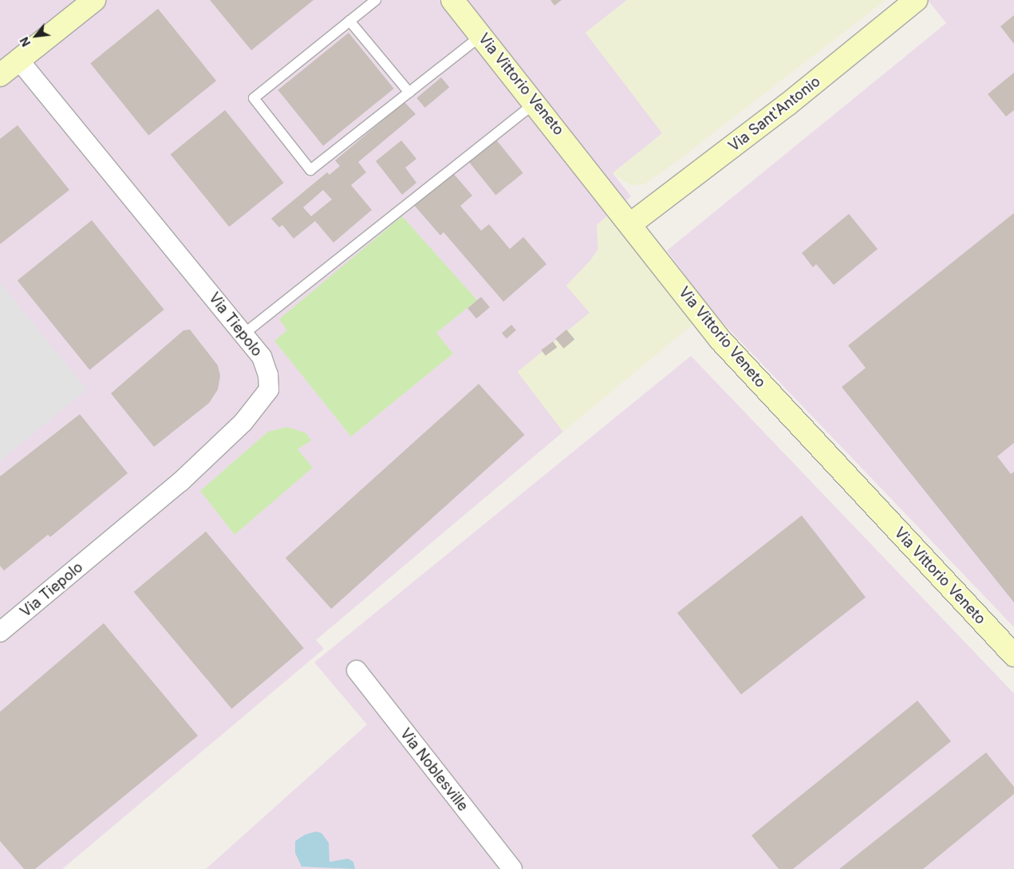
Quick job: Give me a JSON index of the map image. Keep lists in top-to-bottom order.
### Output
{
  "streets": {
    "main road": ["Via Vittorio Veneto", "Via Sant'Antonio"],
    "street": ["Via Tiepolo", "Via Noblesville"]
  },
  "crossings": [
    ["Via Vittorio Veneto", "Via Sant'Antonio"]
  ],
  "north": "bottom left"
}
